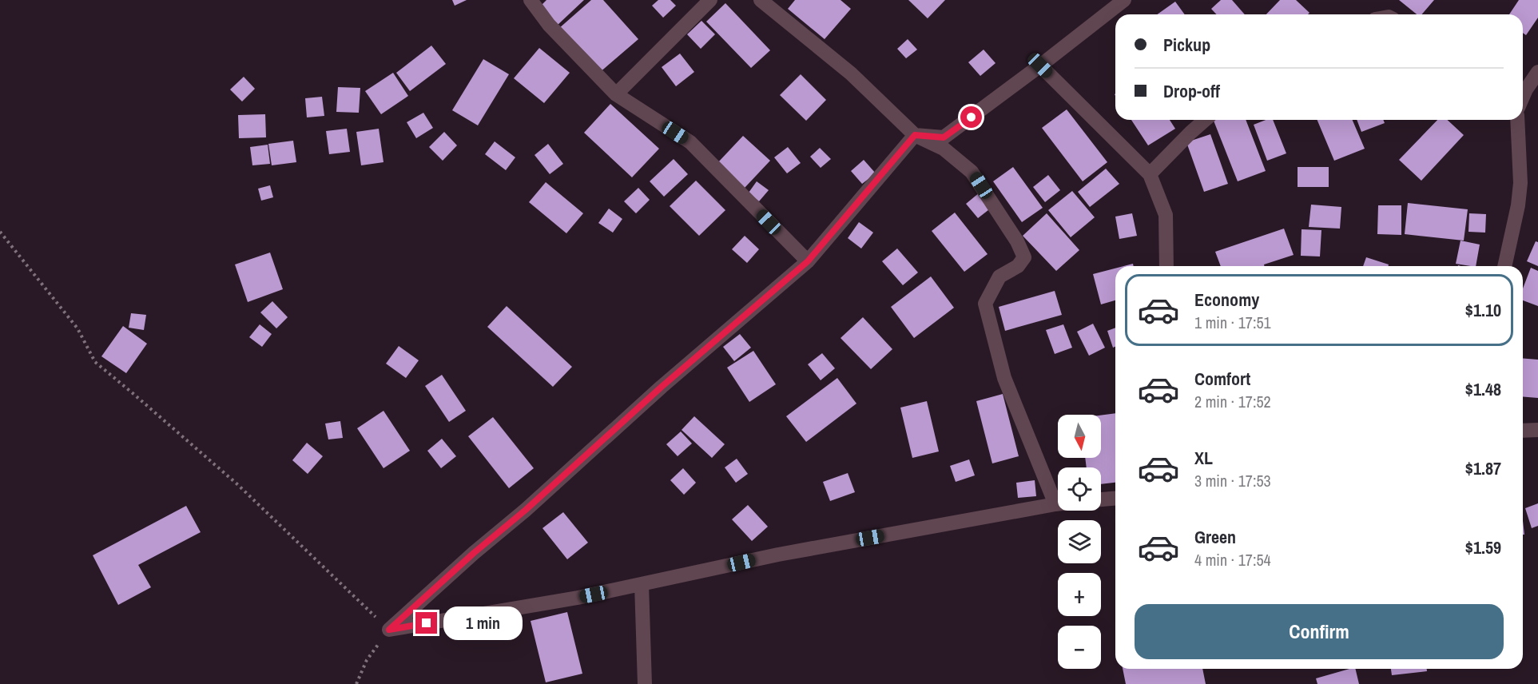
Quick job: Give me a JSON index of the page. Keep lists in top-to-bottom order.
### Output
{
  "north": "bottom",
  "page": {
    "banner": ["Pickup", "Drop-off"],
    "list": [
      {
        "name": "Economy",
        "note": "1 min · 17:51",
        "value": "$1.10"
      },
      {
        "name": "Comfort",
        "note": "2 min · 17:52",
        "value": "$1.48"
      },
      {
        "name": "XL",
        "note": "3 min · 17:53",
        "value": "$1.87"
      },
      {
        "name": "Green",
        "note": "4 min · 17:54",
        "value": "$1.59"
      }
    ],
    "map_buttons": ["+", "−"],
    "buttons": "Confirm",
    "bubble": "1 min"
  }
}
